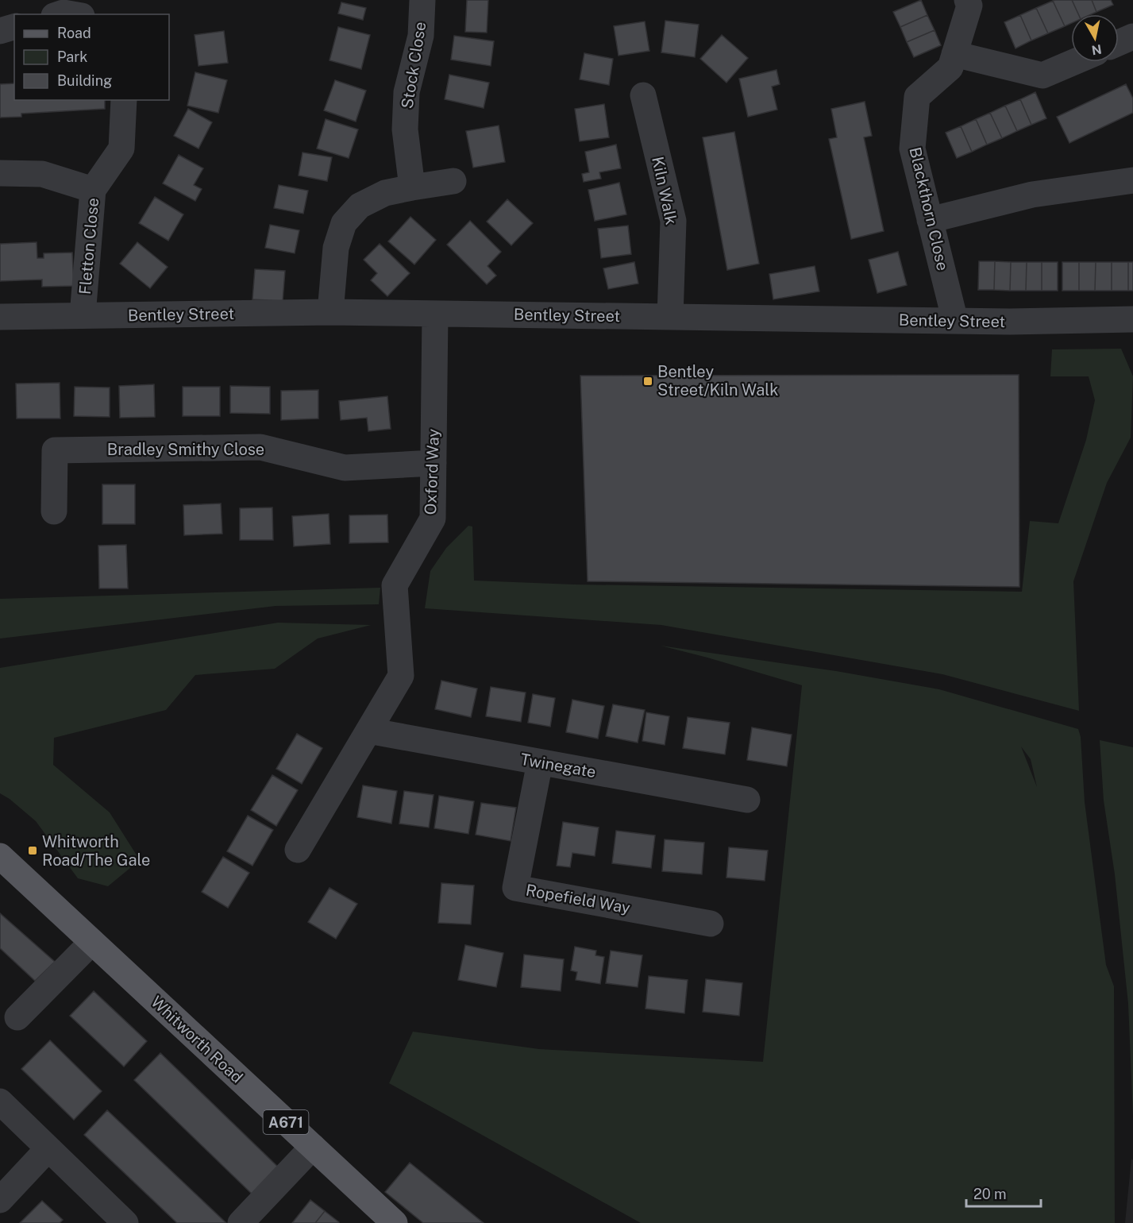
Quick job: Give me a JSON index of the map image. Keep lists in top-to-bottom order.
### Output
{
  "streets": {
    "main road": ["Whitworth Road", "A671"],
    "street": [
      "Stock Close",
      "Kiln Walk",
      "Blackthorn Close",
      "Fletton Close",
      "Bentley Street",
      "Bradley Smithy Close",
      "Oxford Way",
      "Twinegate",
      "Ropefield Way"
    ]
  },
  "crossings": [
    ["Kiln Walk", "Bentley Street"],
    ["Blackthorn Close", "Bentley Street"],
    ["Fletton Close", "Bentley Street"],
    ["Bentley Street", "Oxford Way"],
    ["Bradley Smithy Close", "Oxford Way"],
    ["Oxford Way", "Twinegate"],
    ["Twinegate", "Ropefield Way"]
  ],
  "places": {
    "transit": ["Bentley Street/Kiln Walk", "Whitworth Road/The Gale"]
  },
  "legend": ["Road", "Park", "Building"],
  "scale_bar": "20 m",
  "north": "bottom"
}
